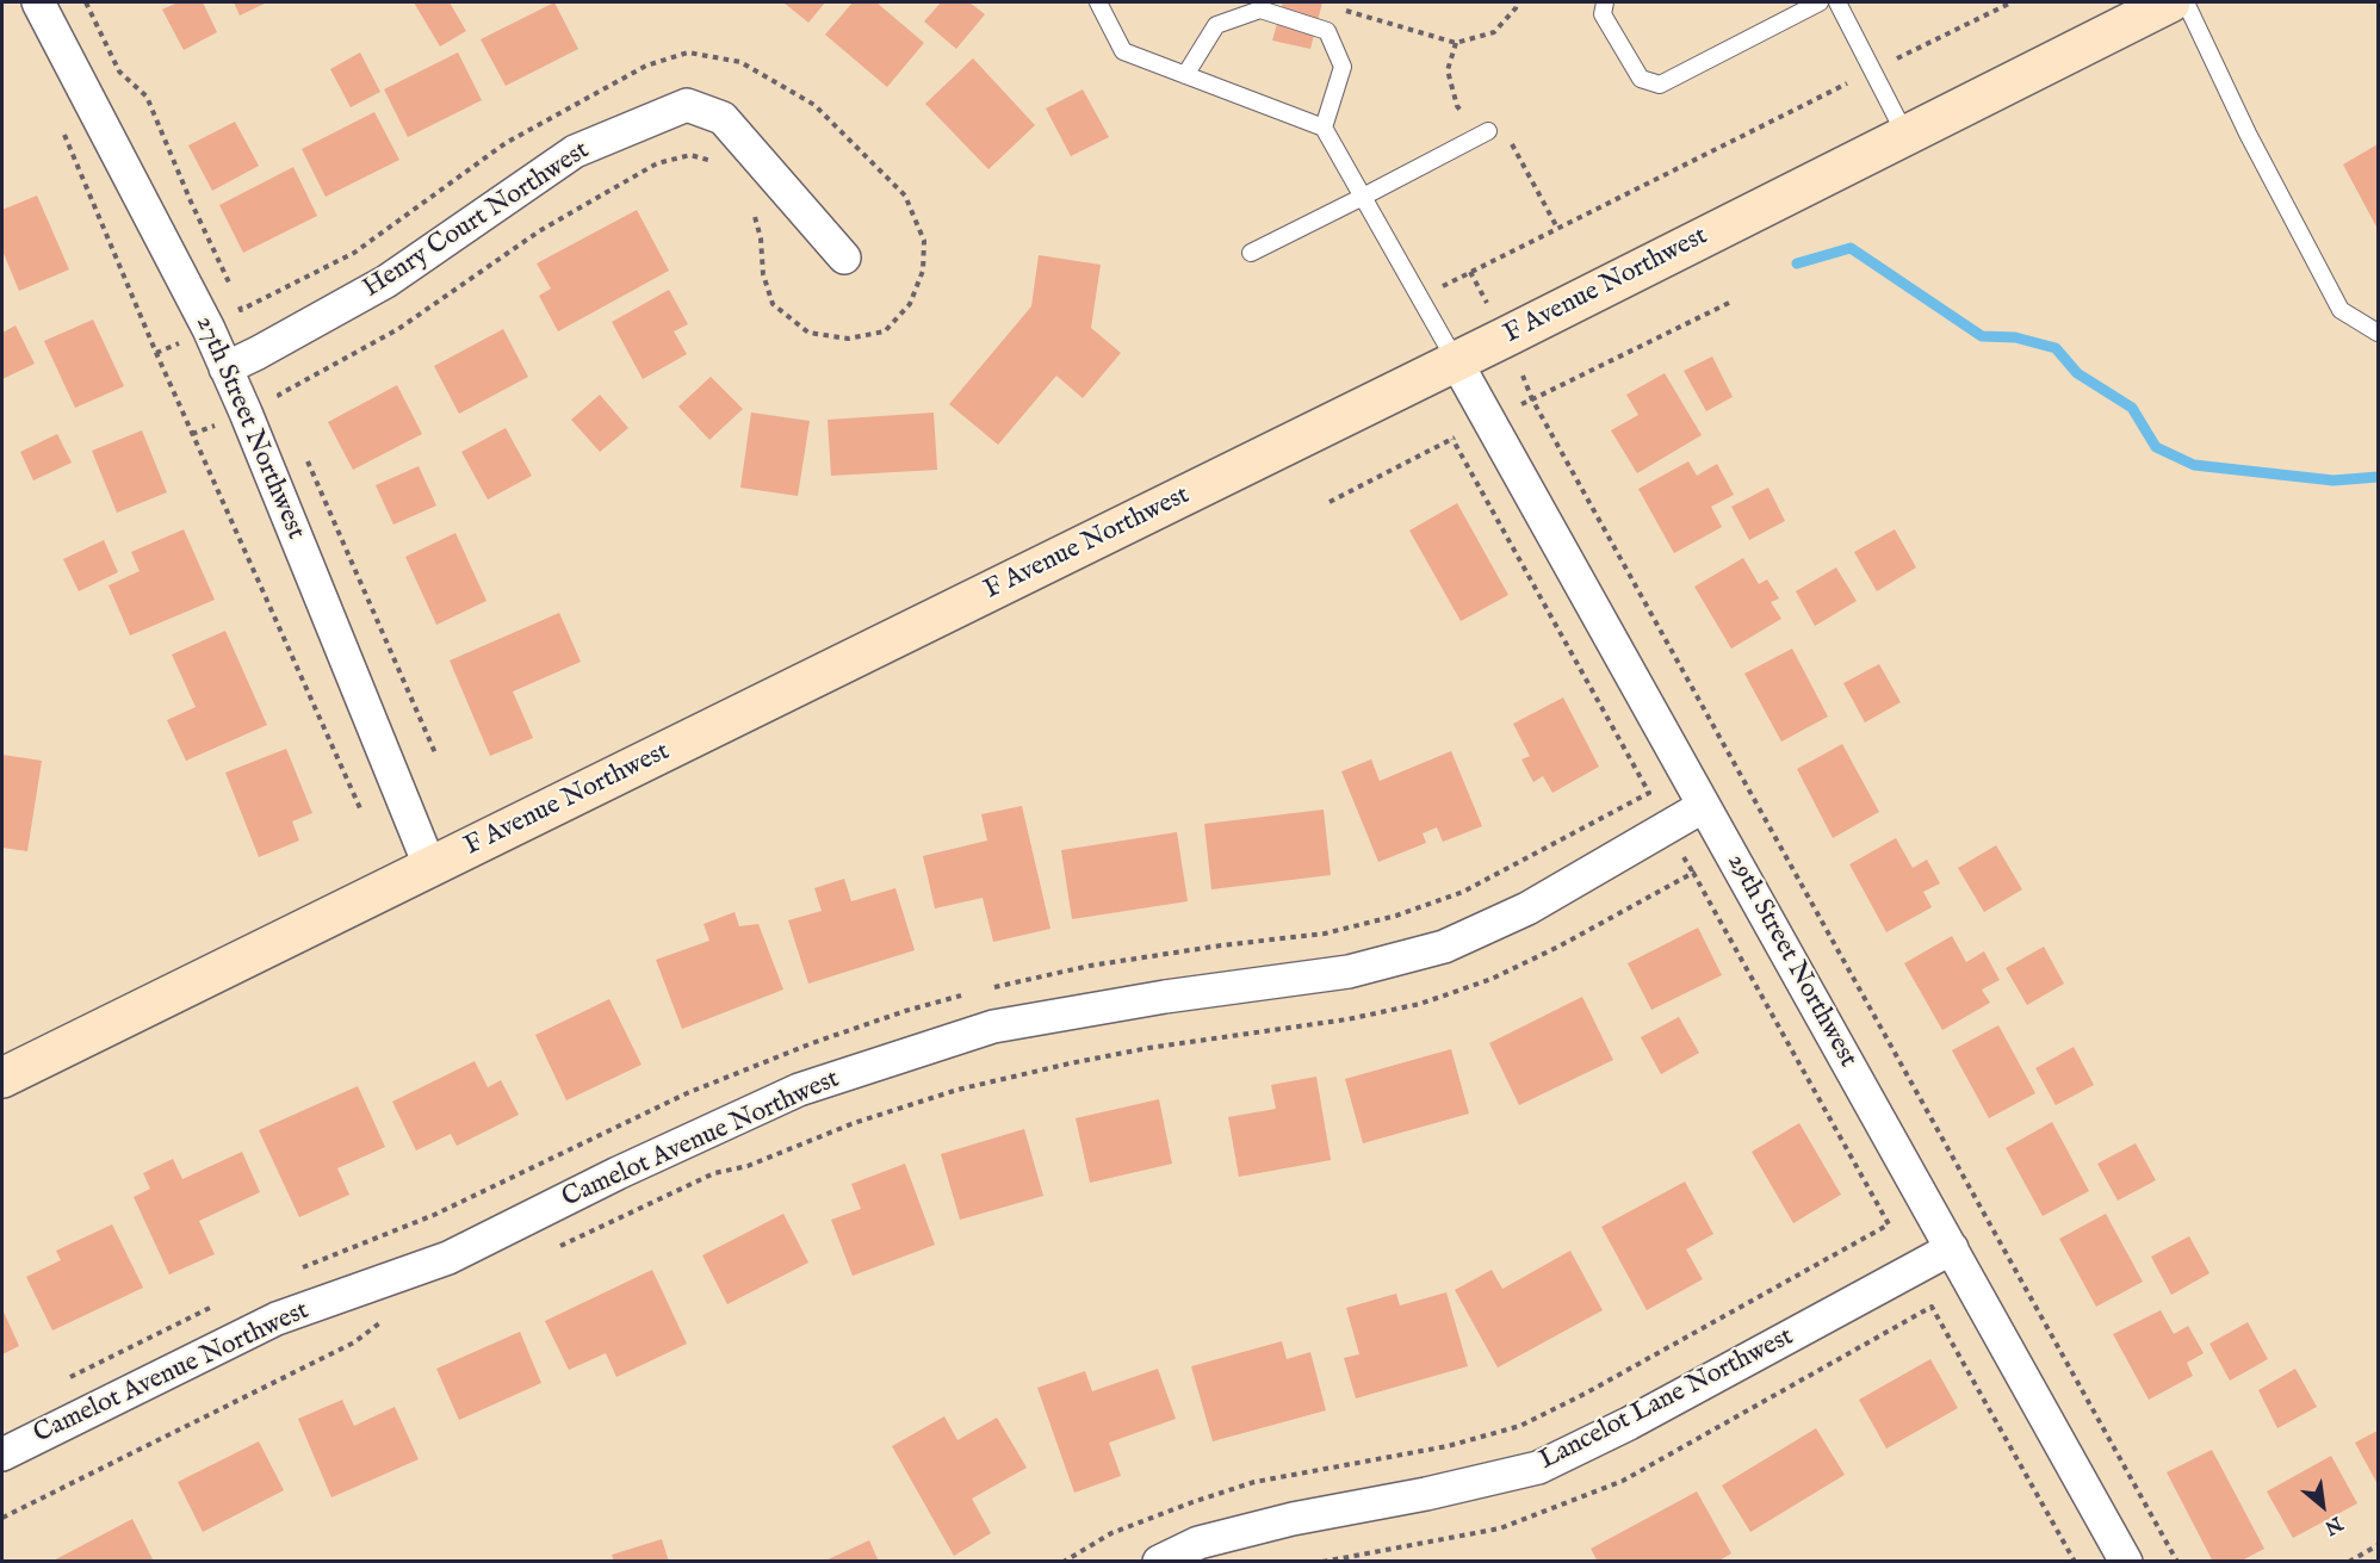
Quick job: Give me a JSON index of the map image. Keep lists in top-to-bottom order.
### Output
{
  "streets": {
    "main road": ["F Avenue Northwest"],
    "street": [
      "Henry Court Northwest",
      "27th Street Northwest",
      "29th Street Northwest",
      "Camelot Avenue Northwest",
      "Lancelot Lane Northwest"
    ]
  },
  "crossings": [
    ["Henry Court Northwest", "27th Street Northwest"],
    ["F Avenue Northwest", "27th Street Northwest"],
    ["F Avenue Northwest", "29th Street Northwest"],
    ["29th Street Northwest", "Camelot Avenue Northwest"],
    ["29th Street Northwest", "Lancelot Lane Northwest"]
  ],
  "north": "bottom right"
}
